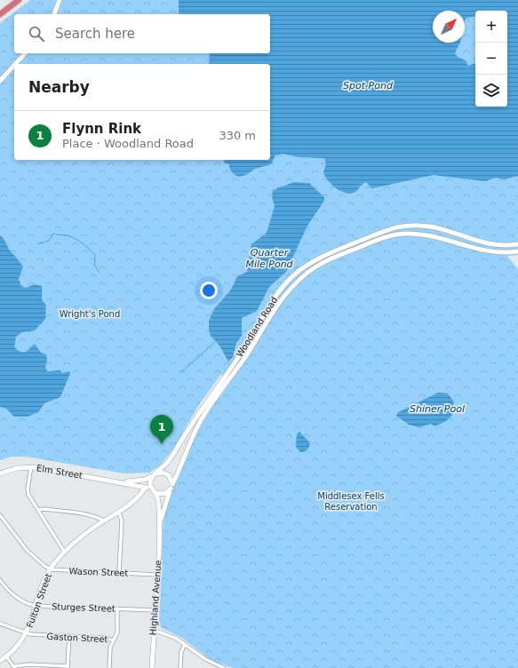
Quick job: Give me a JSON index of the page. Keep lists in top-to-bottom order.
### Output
{
  "streets": {
    "main road": [
      "Woodland Road",
      "Elm Street",
      "Highland Avenue",
      "Fulton Street"
    ],
    "street": ["Wason Street", "Sturges Street", "Gaston Street"]
  },
  "crossings": [
    ["Woodland Road", "Elm Street"],
    ["Woodland Road", "Highland Avenue"],
    ["Elm Street", "Highland Avenue"],
    ["Elm Street", "Fulton Street"],
    ["Wason Street", "Highland Avenue"],
    ["Wason Street", "Fulton Street"],
    ["Highland Avenue", "Sturges Street"],
    ["Fulton Street", "Sturges Street"],
    ["Fulton Street", "Gaston Street"]
  ],
  "water": ["Spot Pond", "Quarter Mile Pond", "Shiner Pool"],
  "parks": ["Wright's Pond", "Middlesex Fells Reservation"],
  "north": "top right",
  "page": {
    "map_buttons": ["+", "−"],
    "search": "Search here",
    "heading": "Nearby",
    "list": [
      {
        "mark": "1",
        "name": "Flynn Rink",
        "note": "Place · Woodland Road",
        "value": "330 m"
      }
    ],
    "pins": "1"
  }
}
